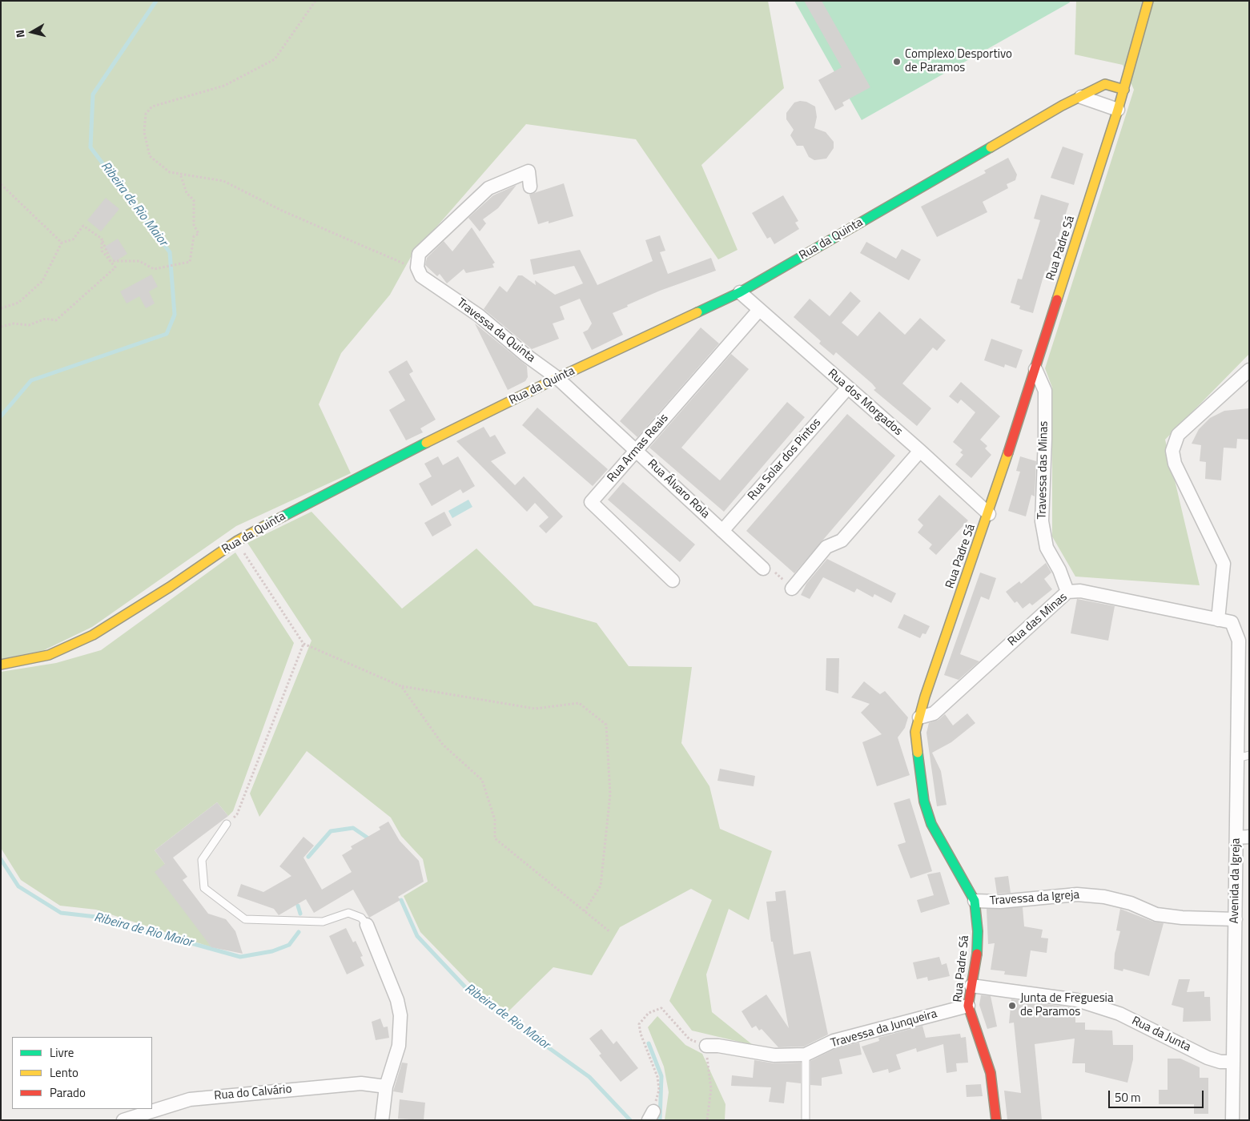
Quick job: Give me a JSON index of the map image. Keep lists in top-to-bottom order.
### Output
{
  "streets": {
    "street": [
      "Rua da Quinta",
      "Rua Padre Sá",
      "Travessa da Quinta",
      "Rua dos Morgados",
      "Rua Armas Reais",
      "Rua Solar dos Pintos",
      "Travessa das Minas",
      "Rua Álvaro Rola",
      "Rua das Minas",
      "Avenida da Igreja",
      "Travessa da Igreja",
      "Travessa da Junqueira",
      "Rua da Junta",
      "Rua do Calvário"
    ]
  },
  "crossings": [
    ["Rua da Quinta", "Rua Padre Sá"],
    ["Rua da Quinta", "Travessa da Quinta"],
    ["Rua da Quinta", "Rua dos Morgados"],
    ["Rua da Quinta", "Rua Álvaro Rola"],
    ["Rua Padre Sá", "Rua dos Morgados"],
    ["Rua Padre Sá", "Travessa das Minas"],
    ["Rua Padre Sá", "Rua das Minas"],
    ["Rua Padre Sá", "Travessa da Igreja"],
    ["Rua Padre Sá", "Travessa da Junqueira"],
    ["Rua Padre Sá", "Rua da Junta"],
    ["Travessa da Quinta", "Rua Álvaro Rola"],
    ["Rua dos Morgados", "Rua Armas Reais"],
    ["Rua dos Morgados", "Rua Solar dos Pintos"],
    ["Rua Armas Reais", "Rua Álvaro Rola"],
    ["Rua Solar dos Pintos", "Rua Álvaro Rola"],
    ["Travessa das Minas", "Rua das Minas"],
    ["Rua das Minas", "Avenida da Igreja"],
    ["Avenida da Igreja", "Travessa da Igreja"],
    ["Avenida da Igreja", "Rua da Junta"]
  ],
  "water": ["Ribeira de Rio Maior"],
  "places": ["Complexo Desportivo de Paramos", "Junta de Freguesia de Paramos"],
  "legend": ["Livre", "Lento", "Parado"],
  "scale_bar": "50 m",
  "north": "left"
}
